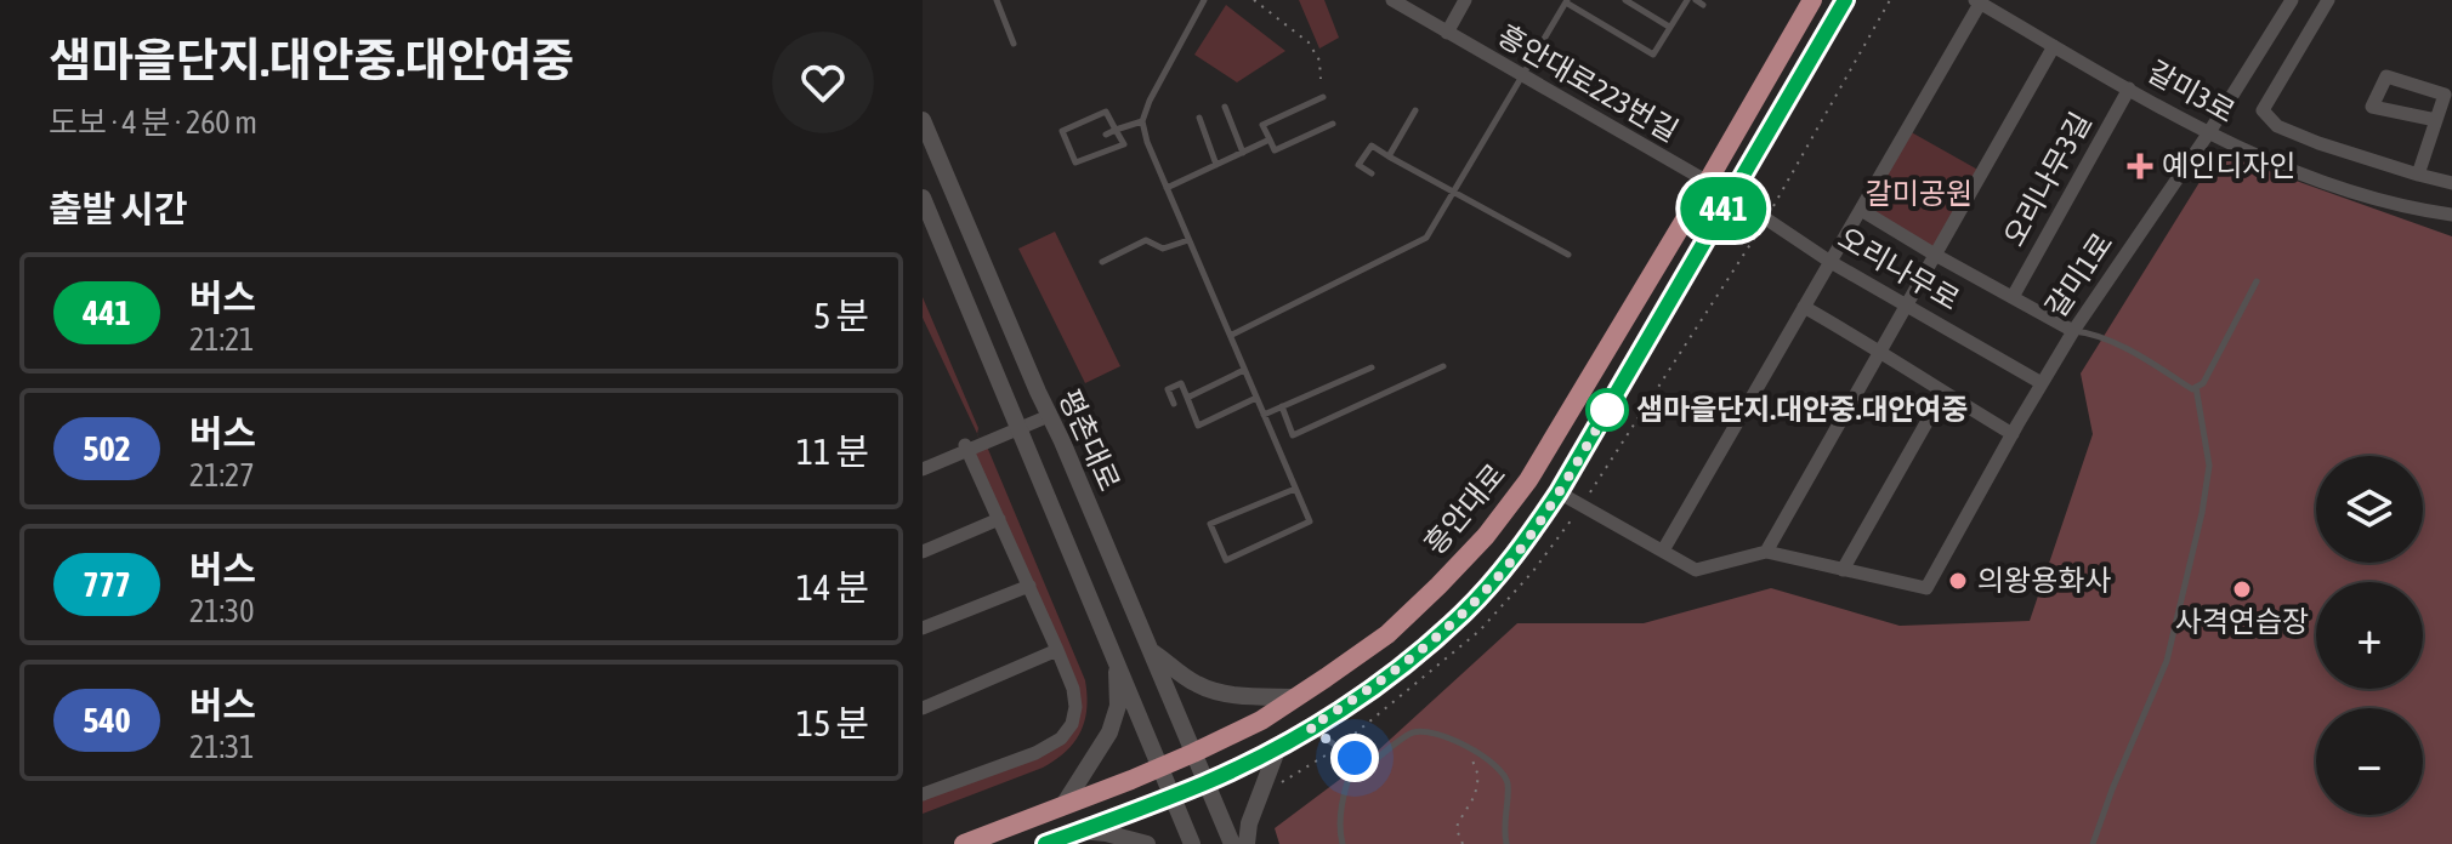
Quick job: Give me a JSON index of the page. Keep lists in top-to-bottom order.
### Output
{
  "streets": {
    "main road": ["흥안대로"],
    "street": [
      "흥안대로223번길",
      "갈미3로",
      "오리나무3길",
      "오리나무로",
      "갈미1로",
      "평촌대로"
    ]
  },
  "crossings": [
    ["흥안대로223번길", "오리나무로"],
    ["흥안대로223번길", "흥안대로"],
    ["갈미3로", "오리나무3길"],
    ["갈미3로", "갈미1로"],
    ["오리나무로", "갈미1로"],
    ["평촌대로", "흥안대로"]
  ],
  "parks": ["갈미공원"],
  "places": {
    "health": ["예인디자인"],
    "other": ["샘마을단지.대안중.대안여중", "의왕용화사", "사격연습장"]
  },
  "lines": ["bus line 441"],
  "page": {
    "heading": [
      ["샘마을단지.대안중.대안여중", "도보 · 4 분 · 260 m"],
      "출발 시간"
    ],
    "on_map": "441",
    "list": [
      {
        "mark": "441",
        "name": "버스",
        "note": "21:21",
        "value": "5 분"
      },
      {
        "mark": "502",
        "name": "버스",
        "note": "21:27",
        "value": "11 분"
      },
      {
        "mark": "777",
        "name": "버스",
        "note": "21:30",
        "value": "14 분"
      },
      {
        "mark": "540",
        "name": "버스",
        "note": "21:31",
        "value": "15 분"
      }
    ],
    "map_buttons": ["+", "−"]
  }
}
